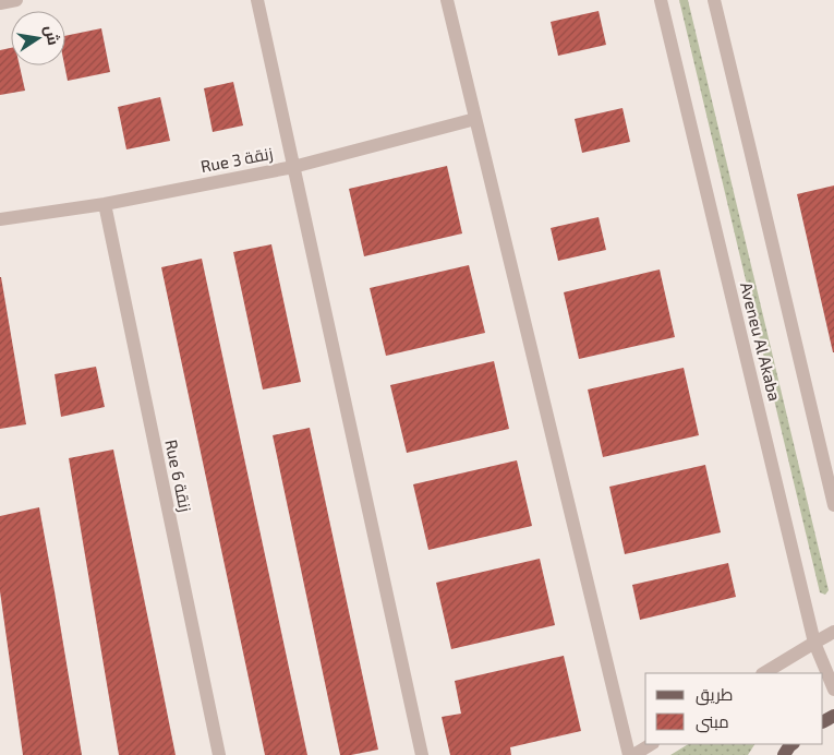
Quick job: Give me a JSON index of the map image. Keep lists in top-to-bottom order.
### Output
{
  "streets": {
    "street": ["Rue 3 زنقة", "Aveneu Al Akaba", "Rue 6 زنقة"]
  },
  "crossings": [
    ["Rue 3 زنقة", "Rue 6 زنقة"]
  ],
  "legend": ["طريق", "مبنى"],
  "north": "right"
}
